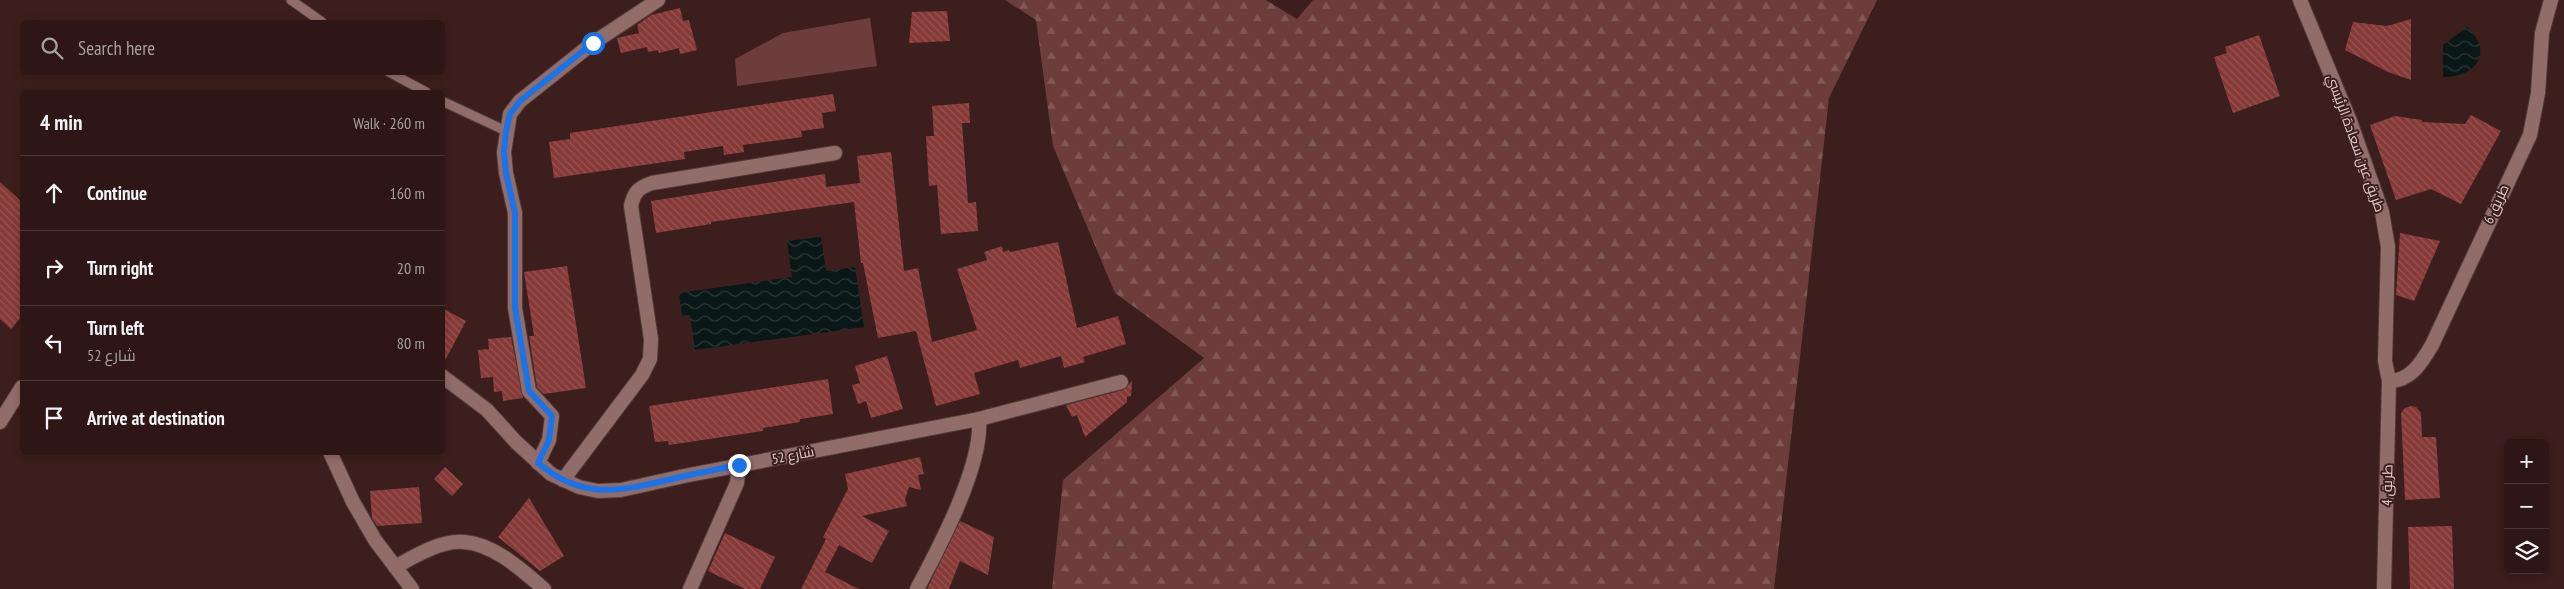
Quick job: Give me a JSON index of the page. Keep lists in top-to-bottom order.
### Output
{
  "streets": {
    "street": [
      "طريق عين سعادة الرئيسي",
      "طريق 6",
      "شارع 52",
      "طريق 4"
    ]
  },
  "crossings": [
    ["طريق عين سعادة الرئيسي", "طريق 6"],
    ["طريق عين سعادة الرئيسي", "طريق 4"],
    ["طريق 6", "طريق 4"]
  ],
  "page": {
    "search": "Search here",
    "heading": ["4 min", "Walk · 260 m"],
    "list": [
      ["Continue", "160 m"],
      ["Turn right", "20 m"],
      ["Turn left", "شارع 52", "80 m"],
      "Arrive at destination"
    ],
    "map_buttons": ["+", "−"]
  }
}
